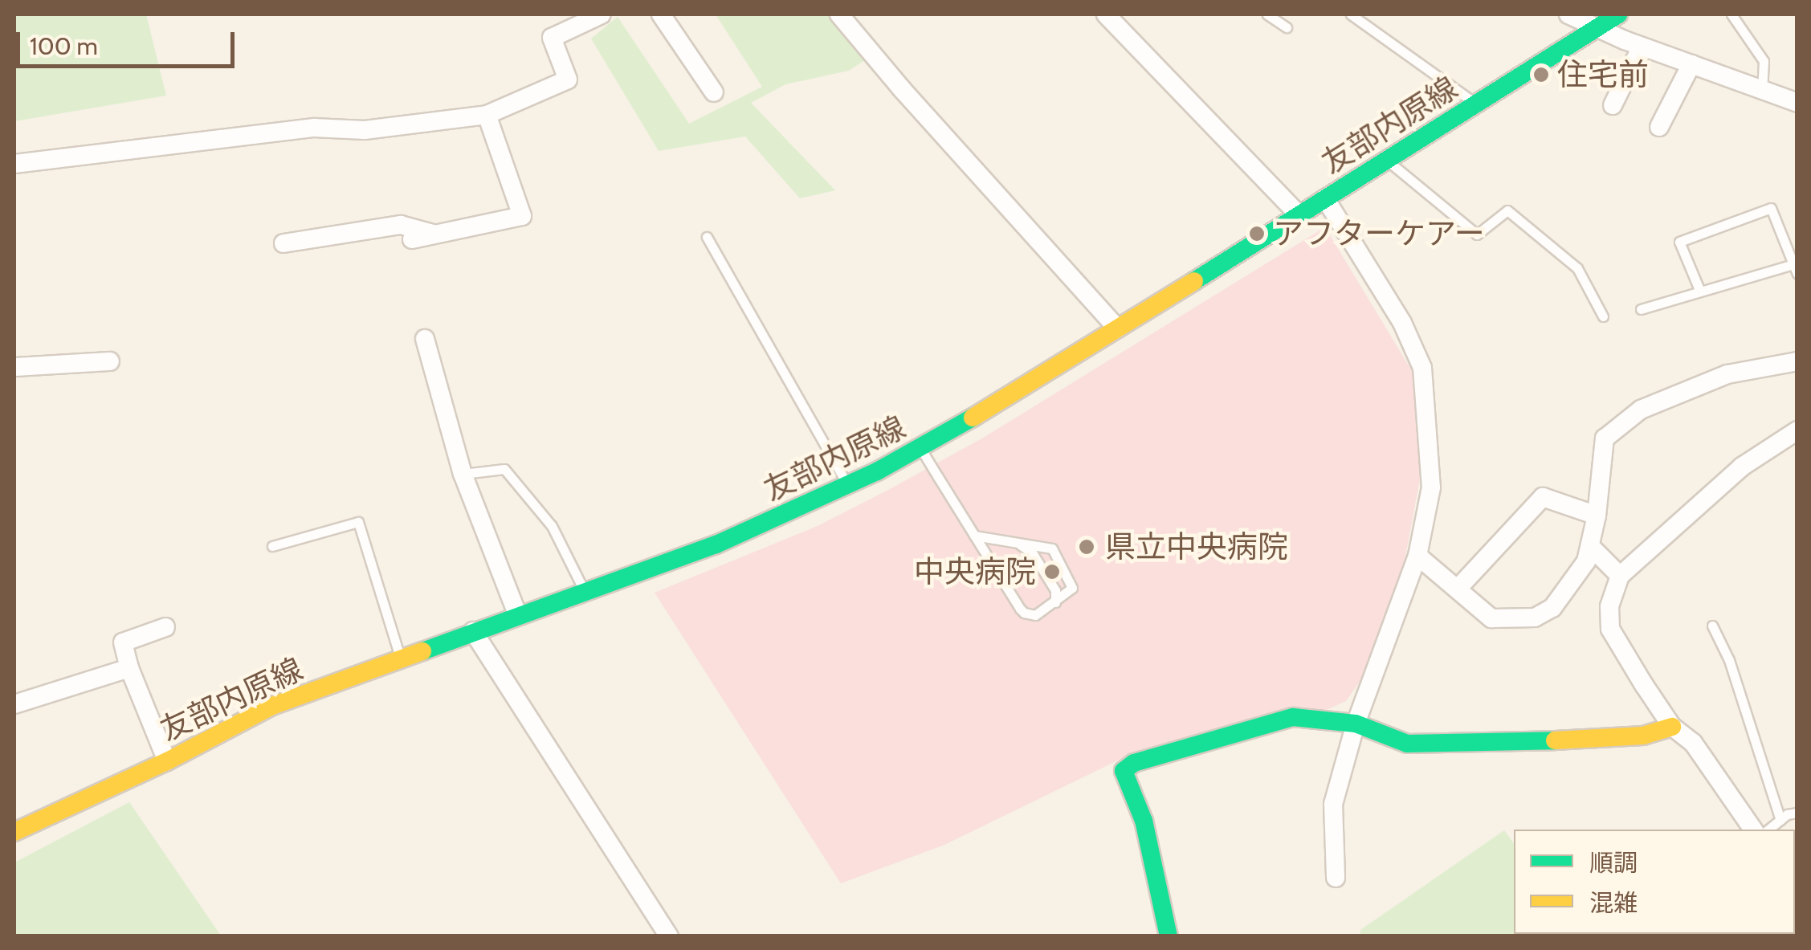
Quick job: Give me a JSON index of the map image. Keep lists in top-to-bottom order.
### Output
{
  "streets": {
    "main road": ["友部内原線"]
  },
  "places": [
    "住宅前",
    "アフターケアー",
    "県立中央病院",
    "中央病院"
  ],
  "legend": ["順調", "混雑"],
  "scale_bar": "100 m"
}
